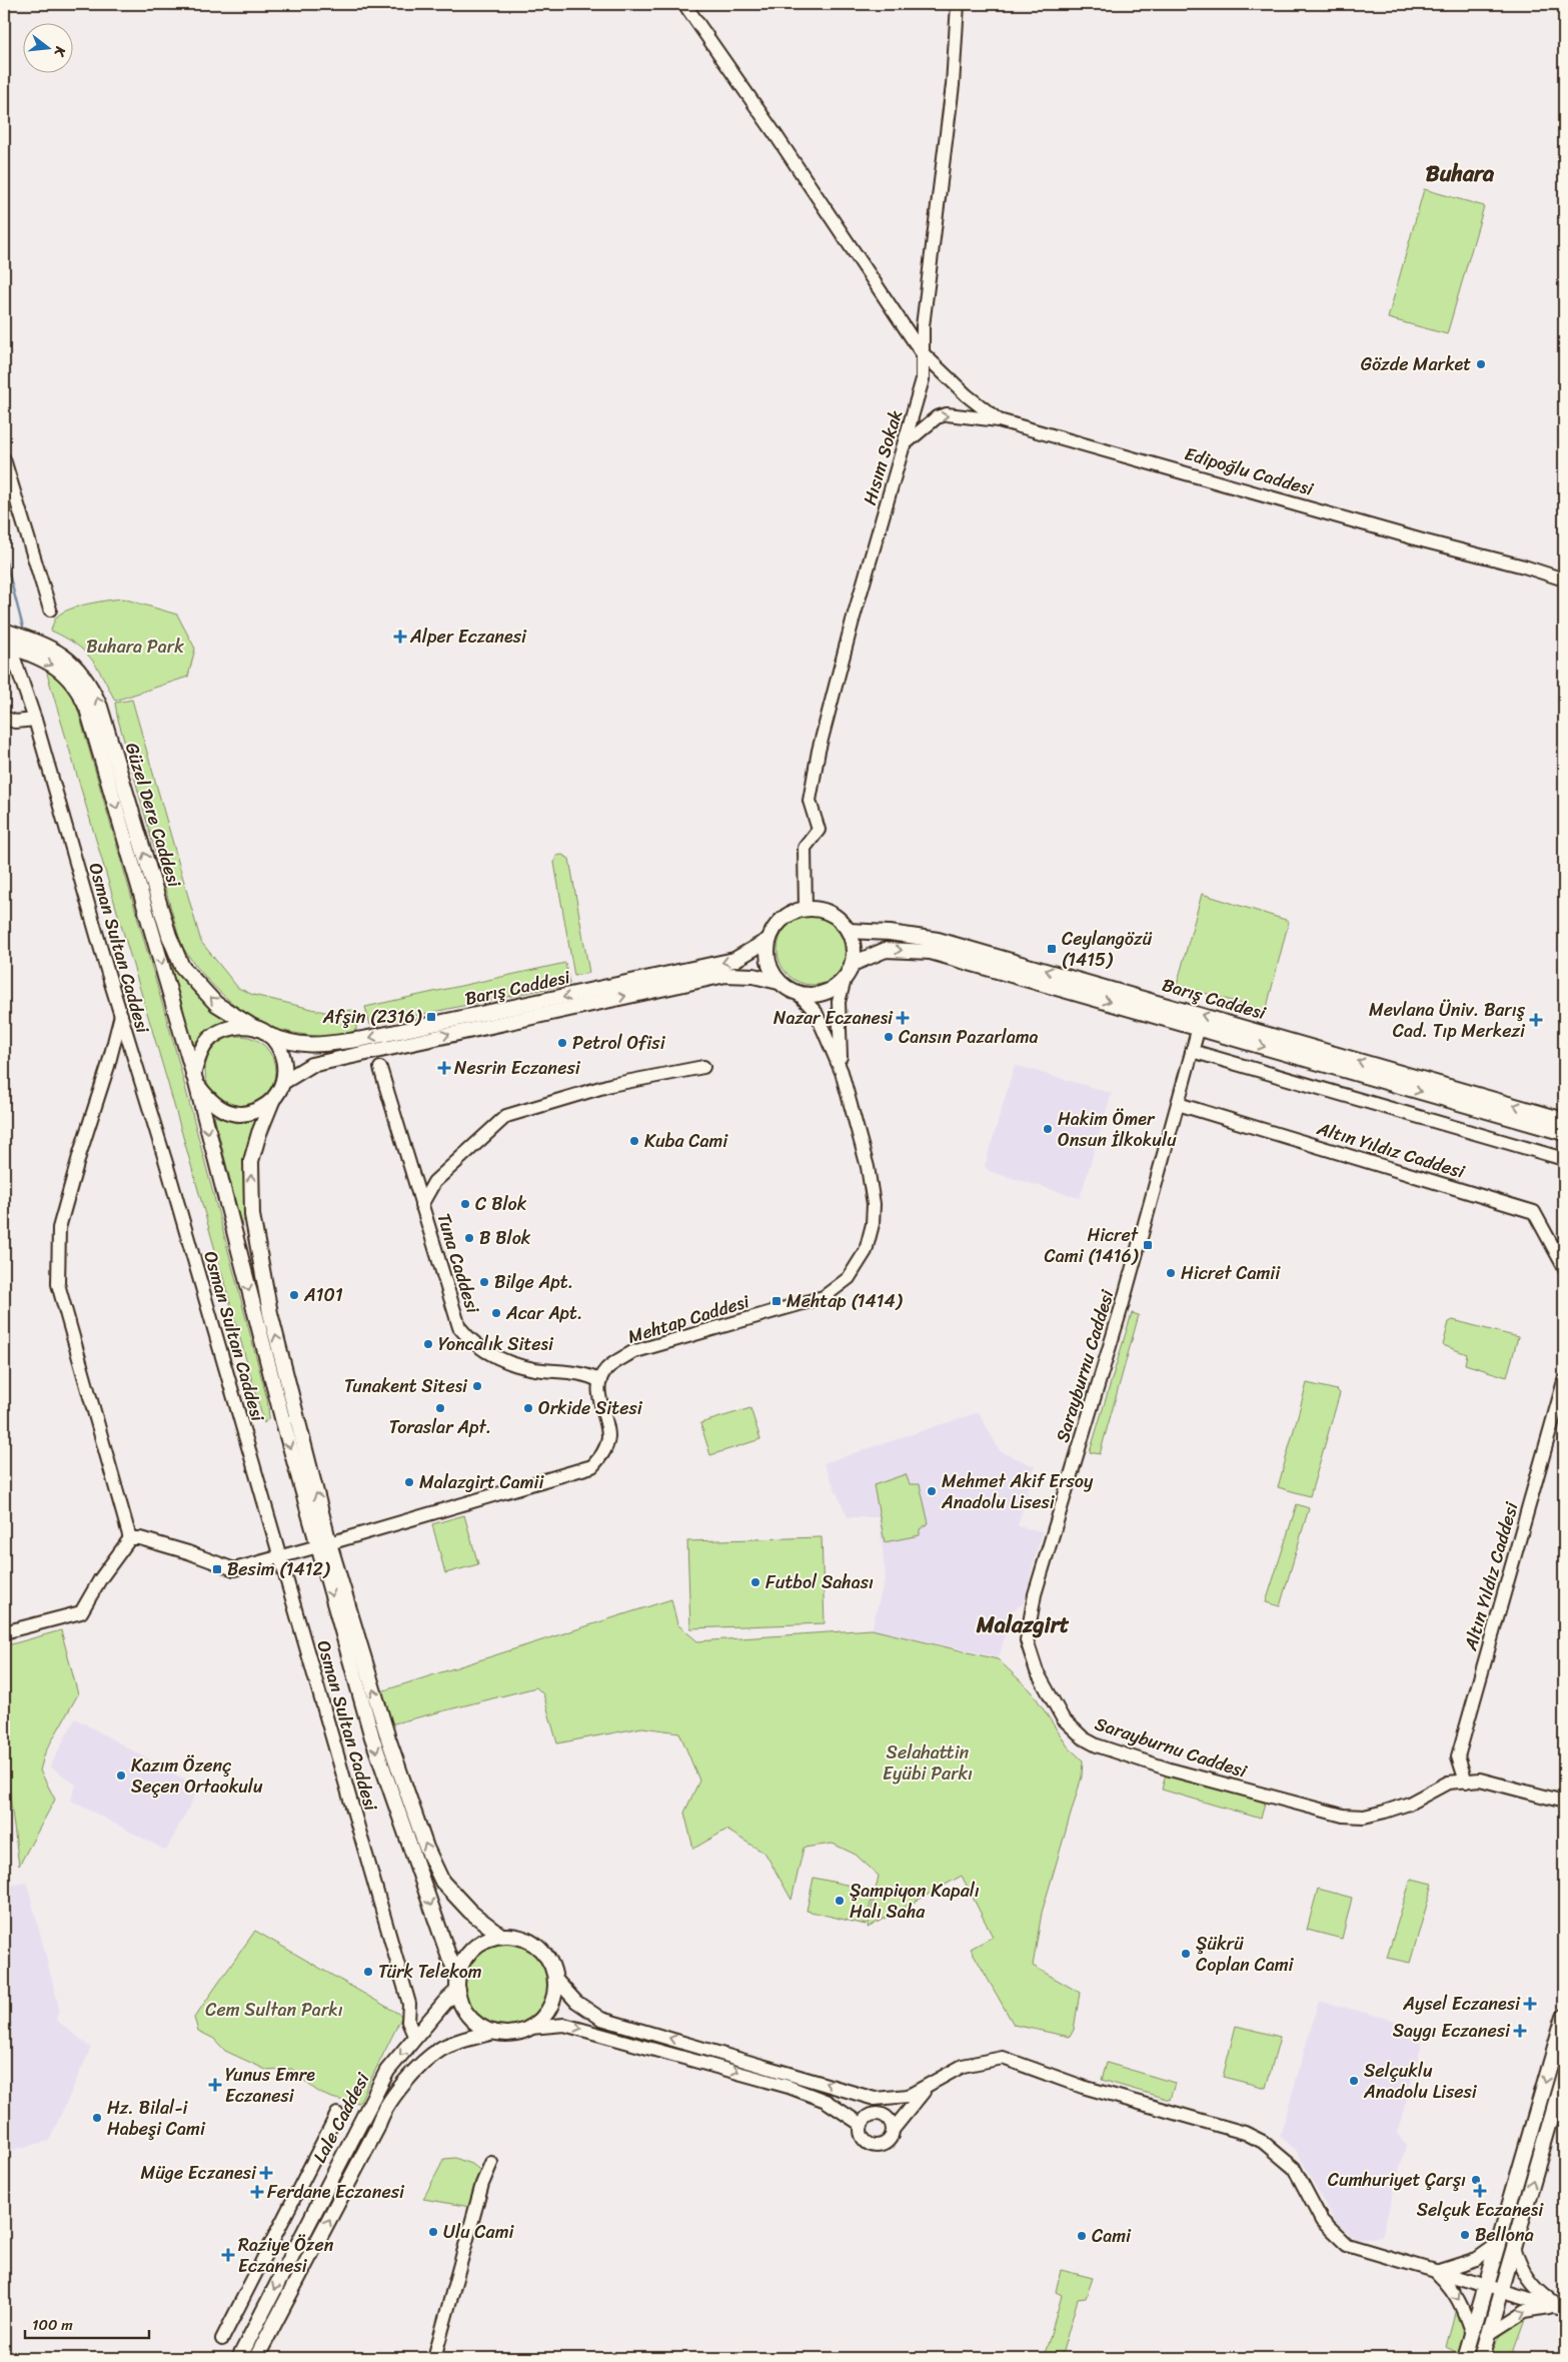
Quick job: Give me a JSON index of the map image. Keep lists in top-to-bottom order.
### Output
{
  "streets": {
    "main road": ["Güzel Dere Caddesi", "Barış Caddesi", "Lale Caddesi"],
    "street": [
      "Hısım Sokak",
      "Edipoğlu Caddesi",
      "Osman Sultan Caddesi",
      "Altın Yıldız Caddesi",
      "Tuna Caddesi",
      "Mehtap Caddesi",
      "Sarayburnu Caddesi"
    ]
  },
  "crossings": [
    ["Hısım Sokak", "Edipoğlu Caddesi"],
    ["Hısım Sokak", "Barış Caddesi"],
    ["Güzel Dere Caddesi", "Osman Sultan Caddesi"],
    ["Güzel Dere Caddesi", "Barış Caddesi"],
    ["Osman Sultan Caddesi", "Lale Caddesi"],
    ["Barış Caddesi", "Sarayburnu Caddesi"],
    ["Altın Yıldız Caddesi", "Sarayburnu Caddesi"],
    ["Tuna Caddesi", "Mehtap Caddesi"]
  ],
  "districts": ["Buhara", "Malazgirt"],
  "parks": ["Buhara Park", "Selahattin Eyübi Parkı", "Cem Sultan Parkı"],
  "places": {
    "other": [
      "Gözde Market",
      "Cansın Pazarlama",
      "Petrol Ofisi",
      "Hakim Ömer Onsun İlkokulu",
      "Kuba Cami",
      "C Blok",
      "B Blok",
      "Hicret Camii",
      "Bilge Apt.",
      "A101",
      "Acar Apt.",
      "Yoncalık Sitesi",
      "Tunakent Sitesi",
      "Toraslar Apt.",
      "Orkide Sitesi",
      "Malazgirt Camii",
      "Mehmet Akif Ersoy Anadolu Lisesi",
      "Futbol Sahası",
      "Kazım Özenç Seçen Ortaokulu",
      "Şampiyon Kapalı Halı Saha",
      "Şükrü Coplan Cami",
      "Türk Telekom",
      "Selçuklu Anadolu Lisesi",
      "Hz. Bilal-i Habeşi Cami",
      "Cumhuriyet Çarşı",
      "Ulu Cami",
      "Bellona",
      "Cami"
    ],
    "health": [
      "Alper Eczanesi",
      "Nazar Eczanesi",
      "Mevlana Üniv. Barış Cad. Tıp Merkezi",
      "Nesrin Eczanesi",
      "Aysel Eczanesi",
      "Saygı Eczanesi",
      "Yunus Emre Eczanesi",
      "Müge Eczanesi",
      "Selçuk Eczanesi",
      "Ferdane Eczanesi",
      "Raziye Özen Eczanesi"
    ],
    "transit": [
      "Ceylangözü (1415)",
      "Afşin (2316)",
      "Hicret Cami (1416)",
      "Mehtap (1414)",
      "Besim (1412)"
    ]
  },
  "scale_bar": "100 m",
  "north": "right"
}
